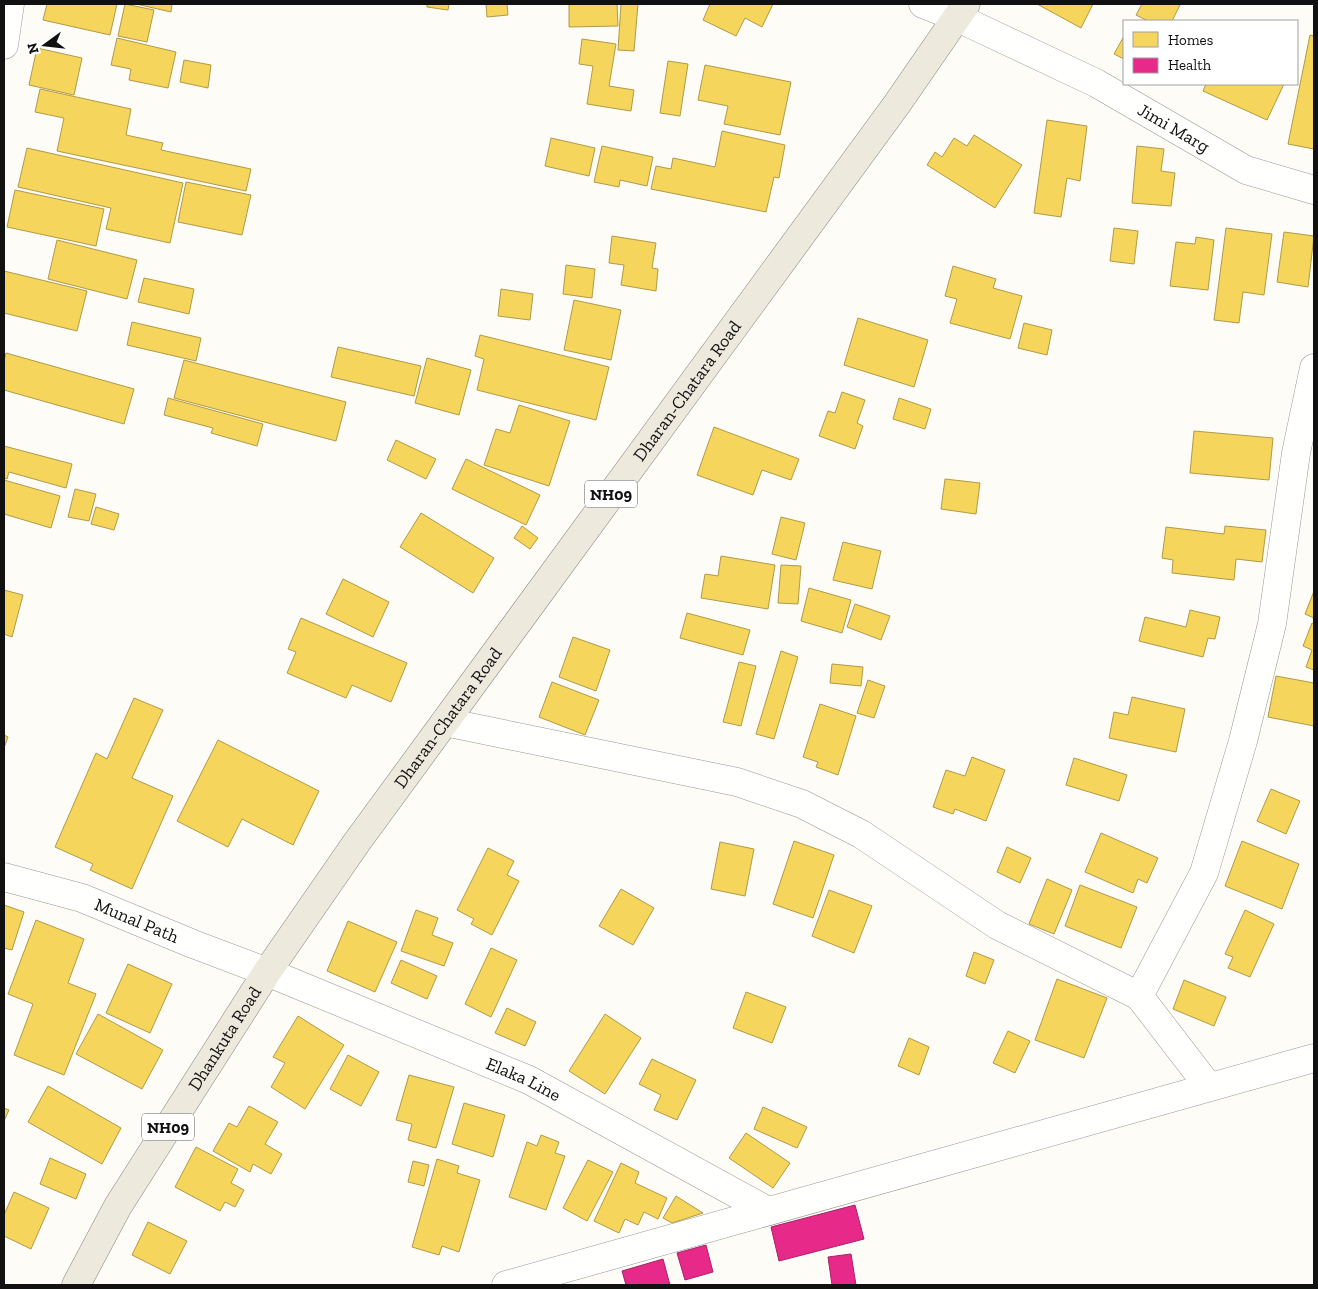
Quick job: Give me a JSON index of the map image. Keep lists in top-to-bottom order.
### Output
{
  "streets": {
    "main road": ["Dharan-Chatara Road", "NH09", "Dhankuta Road"],
    "street": ["Jimi Marg", "Munal Path", "Elaka Line"]
  },
  "crossings": [
    ["Jimi Marg", "Dharan-Chatara Road"],
    ["Dharan-Chatara Road", "Munal Path"],
    ["Dharan-Chatara Road", "Dhankuta Road"],
    ["Dharan-Chatara Road", "Elaka Line"],
    ["Munal Path", "Dhankuta Road"],
    ["Munal Path", "Elaka Line"],
    ["Dhankuta Road", "Elaka Line"]
  ],
  "legend": ["Homes", "Health"],
  "north": "left"
}
